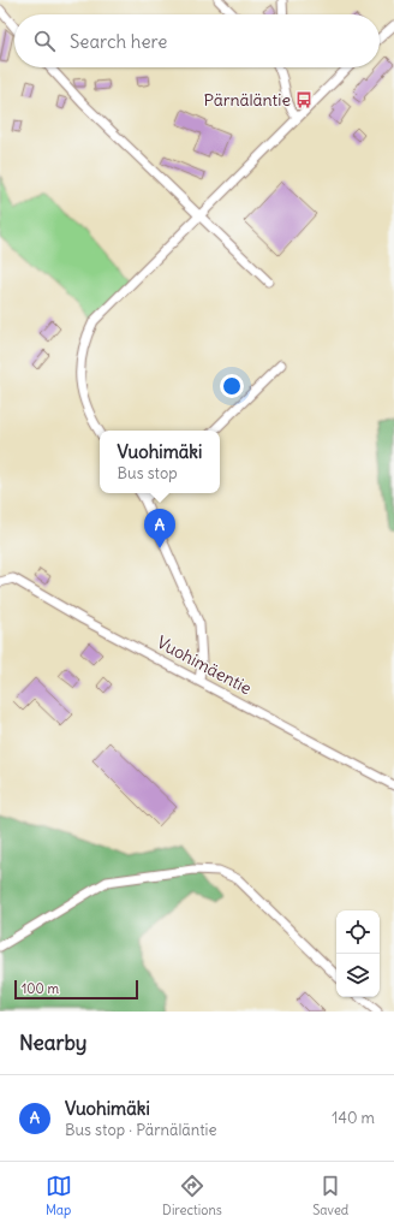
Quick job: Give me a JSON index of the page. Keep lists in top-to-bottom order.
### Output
{
  "streets": {
    "street": ["Vuohimäentie"]
  },
  "places": {
    "bus stop": ["Pärnäläntie"]
  },
  "scale_bar": "100 m",
  "page": {
    "search": "Search here",
    "popup": ["Vuohimäki", "Bus stop"],
    "pins": "A",
    "scale": "100 m",
    "heading": "Nearby",
    "list": [
      {
        "mark": "A",
        "name": "Vuohimäki",
        "note": "Bus stop · Pärnäläntie",
        "value": "140 m"
      }
    ],
    "nav": ["Map", "Directions", "Saved"]
  }
}
